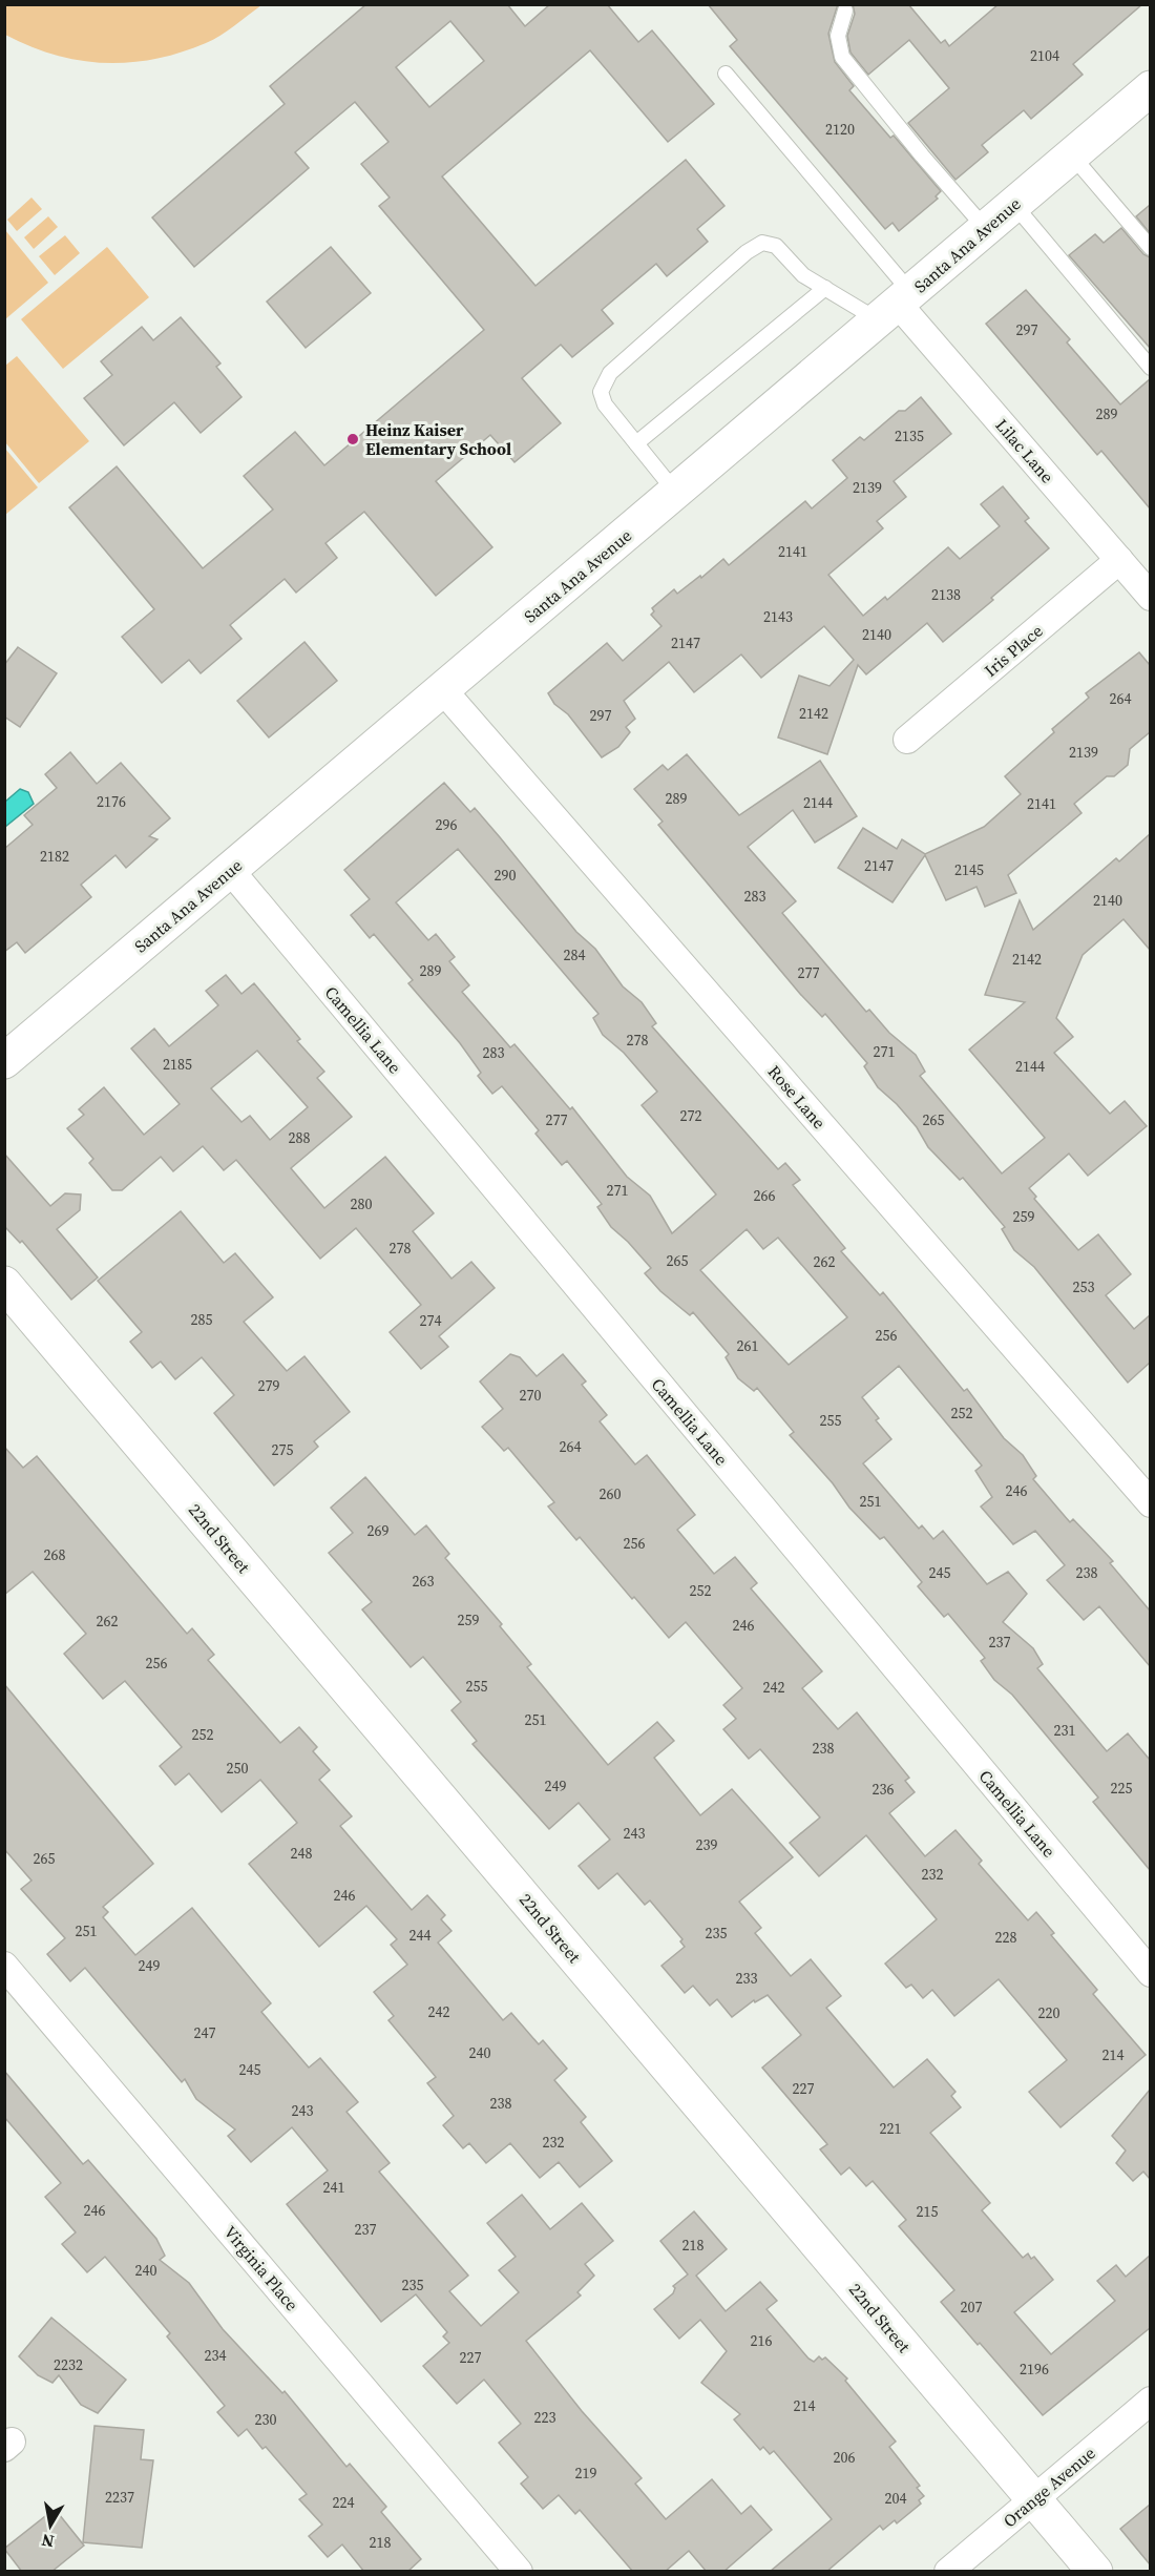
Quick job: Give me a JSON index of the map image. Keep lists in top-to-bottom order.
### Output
{
  "streets": {
    "street": [
      "Santa Ana Avenue",
      "Lilac Lane",
      "Iris Place",
      "Camellia Lane",
      "Rose Lane",
      "22nd Street",
      "Virginia Place",
      "Orange Avenue"
    ]
  },
  "crossings": [
    ["Santa Ana Avenue", "Lilac Lane"],
    ["Santa Ana Avenue", "Camellia Lane"],
    ["Santa Ana Avenue", "Rose Lane"],
    ["Lilac Lane", "Iris Place"],
    ["22nd Street", "Orange Avenue"]
  ],
  "places": ["Heinz Kaiser Elementary School"],
  "house_numbers": [
    "2104",
    "2120",
    "297",
    "289",
    "2135",
    "2139",
    "2141",
    "2138",
    "2143",
    "2140",
    "2147",
    "264",
    "2142",
    "297",
    "2139",
    "289",
    "2176",
    "2144",
    "2141",
    "296",
    "2182",
    "2147",
    "2145",
    "290",
    "283",
    "2140",
    "284",
    "2142",
    "289",
    "277",
    "278",
    "271",
    "283",
    "2185",
    "2144",
    "272",
    "277",
    "265",
    "288",
    "271",
    "266",
    "280",
    "259",
    "278",
    "265",
    "262",
    "253",
    "285",
    "274",
    "256",
    "261",
    "279",
    "270",
    "252",
    "255",
    "264",
    "275",
    "246",
    "260",
    "251",
    "269",
    "256",
    "268",
    "245",
    "238",
    "263",
    "252",
    "259",
    "262",
    "246",
    "237",
    "256",
    "255",
    "242",
    "251",
    "231",
    "252",
    "238",
    "250",
    "249",
    "225",
    "236",
    "243",
    "239",
    "248",
    "265",
    "232",
    "246",
    "251",
    "235",
    "244",
    "228",
    "249",
    "233",
    "242",
    "220",
    "247",
    "240",
    "214",
    "245",
    "227",
    "238",
    "243",
    "221",
    "232",
    "241",
    "246",
    "215",
    "237",
    "218",
    "240",
    "235",
    "207",
    "216",
    "234",
    "227",
    "2232",
    "2196",
    "214",
    "223",
    "230",
    "206",
    "219",
    "2237",
    "204",
    "224",
    "218"
  ],
  "north": "bottom"
}
